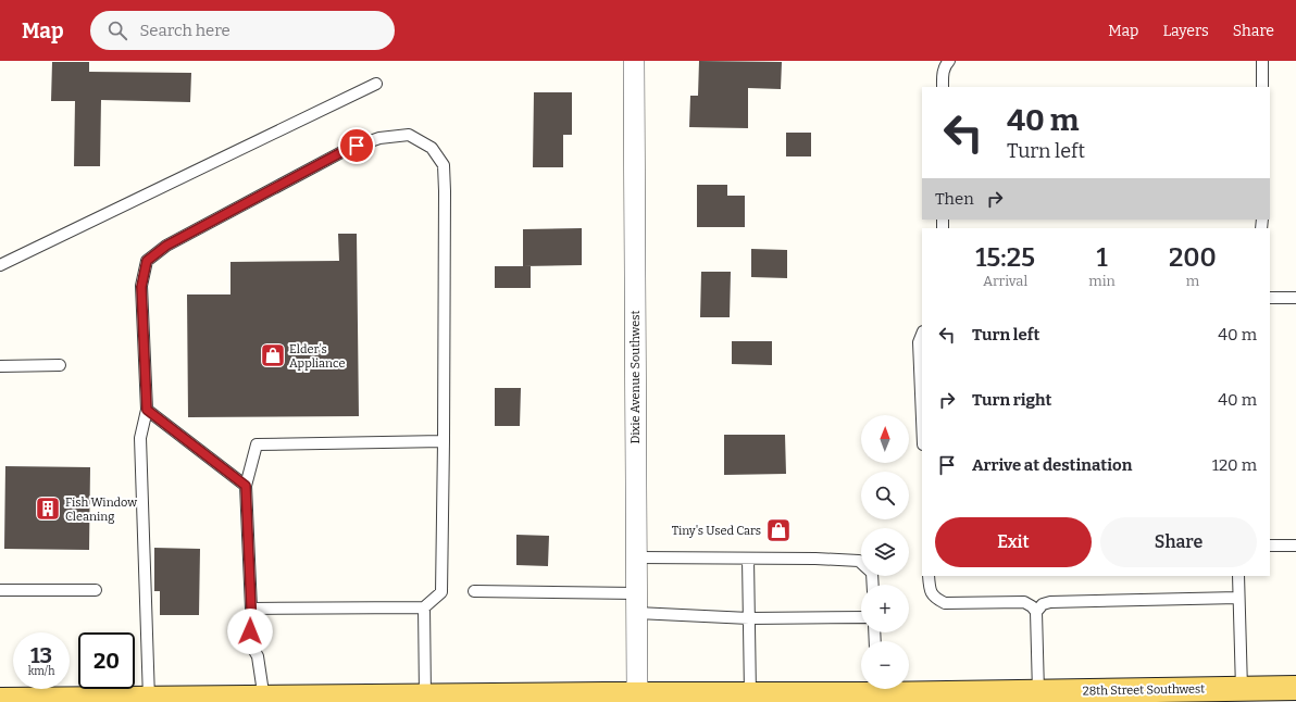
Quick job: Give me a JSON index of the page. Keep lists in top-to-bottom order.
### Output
{
  "streets": {
    "main road": ["28th Street Southwest"],
    "street": ["Dixie Avenue Southwest"]
  },
  "crossings": [
    ["Dixie Avenue Southwest", "28th Street Southwest"]
  ],
  "places": {
    "shop": ["Elder's Appliance", "Tiny's Used Cars"],
    "building": ["Fish Window Cleaning"]
  },
  "north": "top",
  "page": {
    "header": "Map",
    "search": "Search here",
    "nav": ["Map", "Layers", "Share"],
    "turn": ["40 m", "Turn left"],
    "then": "Then",
    "eta": [
      "15:25",
      "Arrival",
      "1",
      "min",
      "200",
      "m"
    ],
    "list": [
      {
        "name": "Turn left",
        "value": "40 m"
      },
      {
        "name": "Turn right",
        "value": "40 m"
      },
      {
        "name": "Arrive at destination",
        "value": "120 m"
      }
    ],
    "map_buttons": ["+", "−"],
    "buttons": ["Exit", "Share"],
    "speed": "13 km/h",
    "limit": "20"
  }
}
